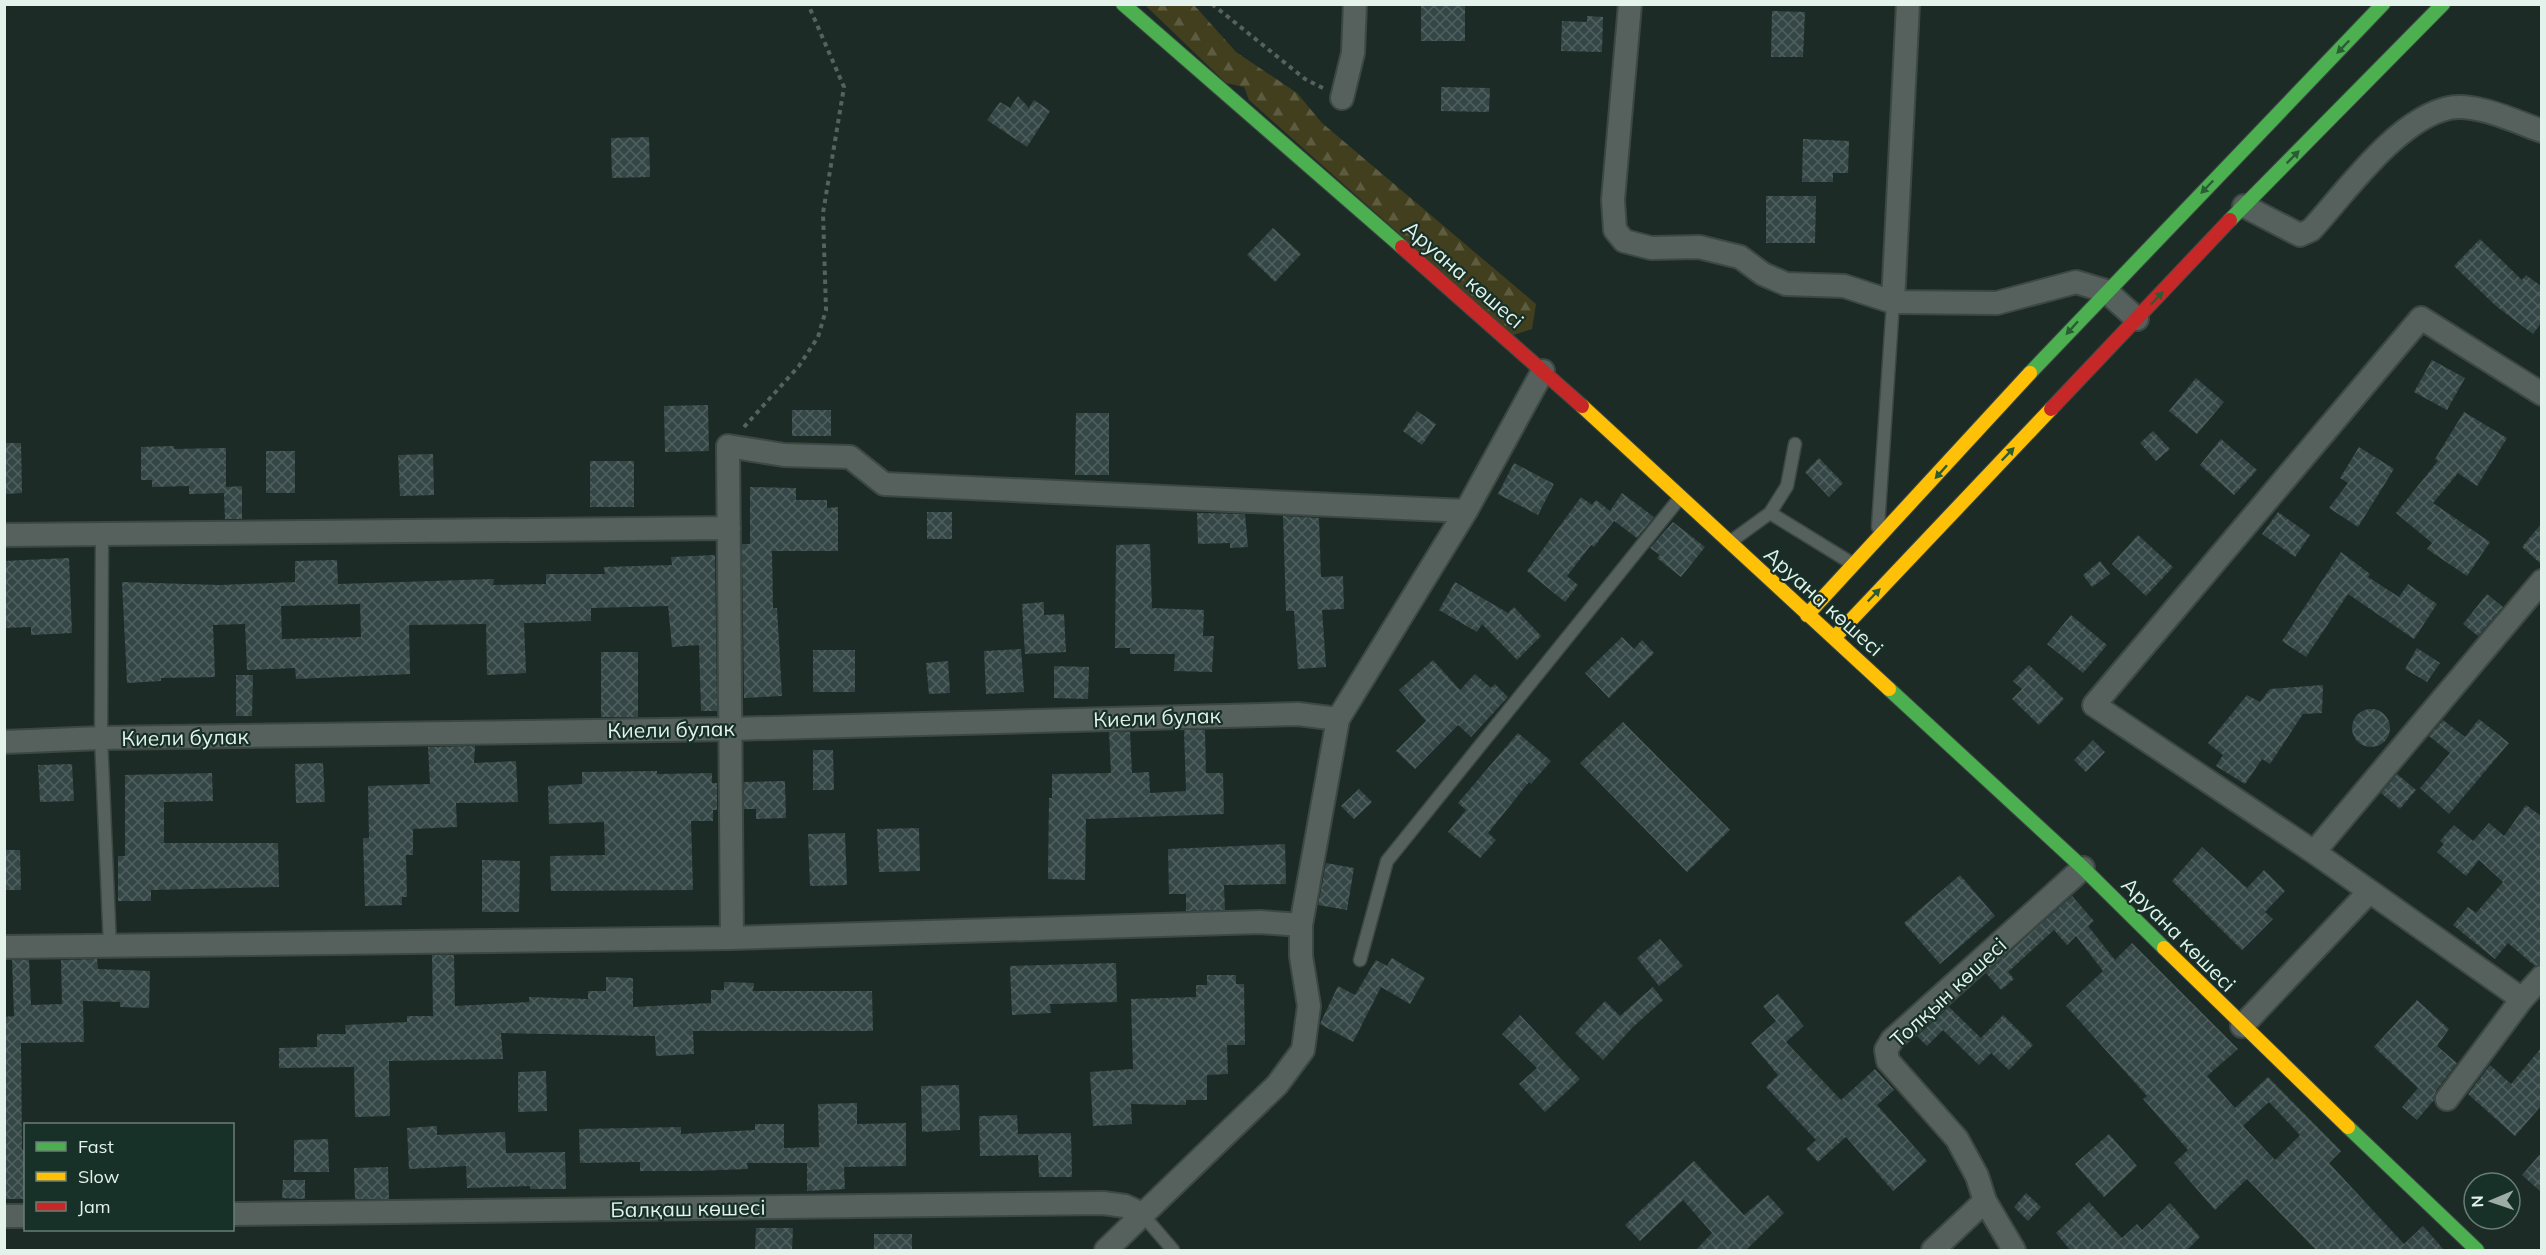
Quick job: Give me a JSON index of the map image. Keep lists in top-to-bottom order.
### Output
{
  "streets": {
    "street": [
      "Аруана көшесі",
      "Киели булак",
      "Толқын көшесі",
      "Балқаш көшесі"
    ]
  },
  "crossings": [
    ["Аруана көшесі", "Толқын көшесі"]
  ],
  "legend": ["Fast", "Slow", "Jam"],
  "north": "left"
}
